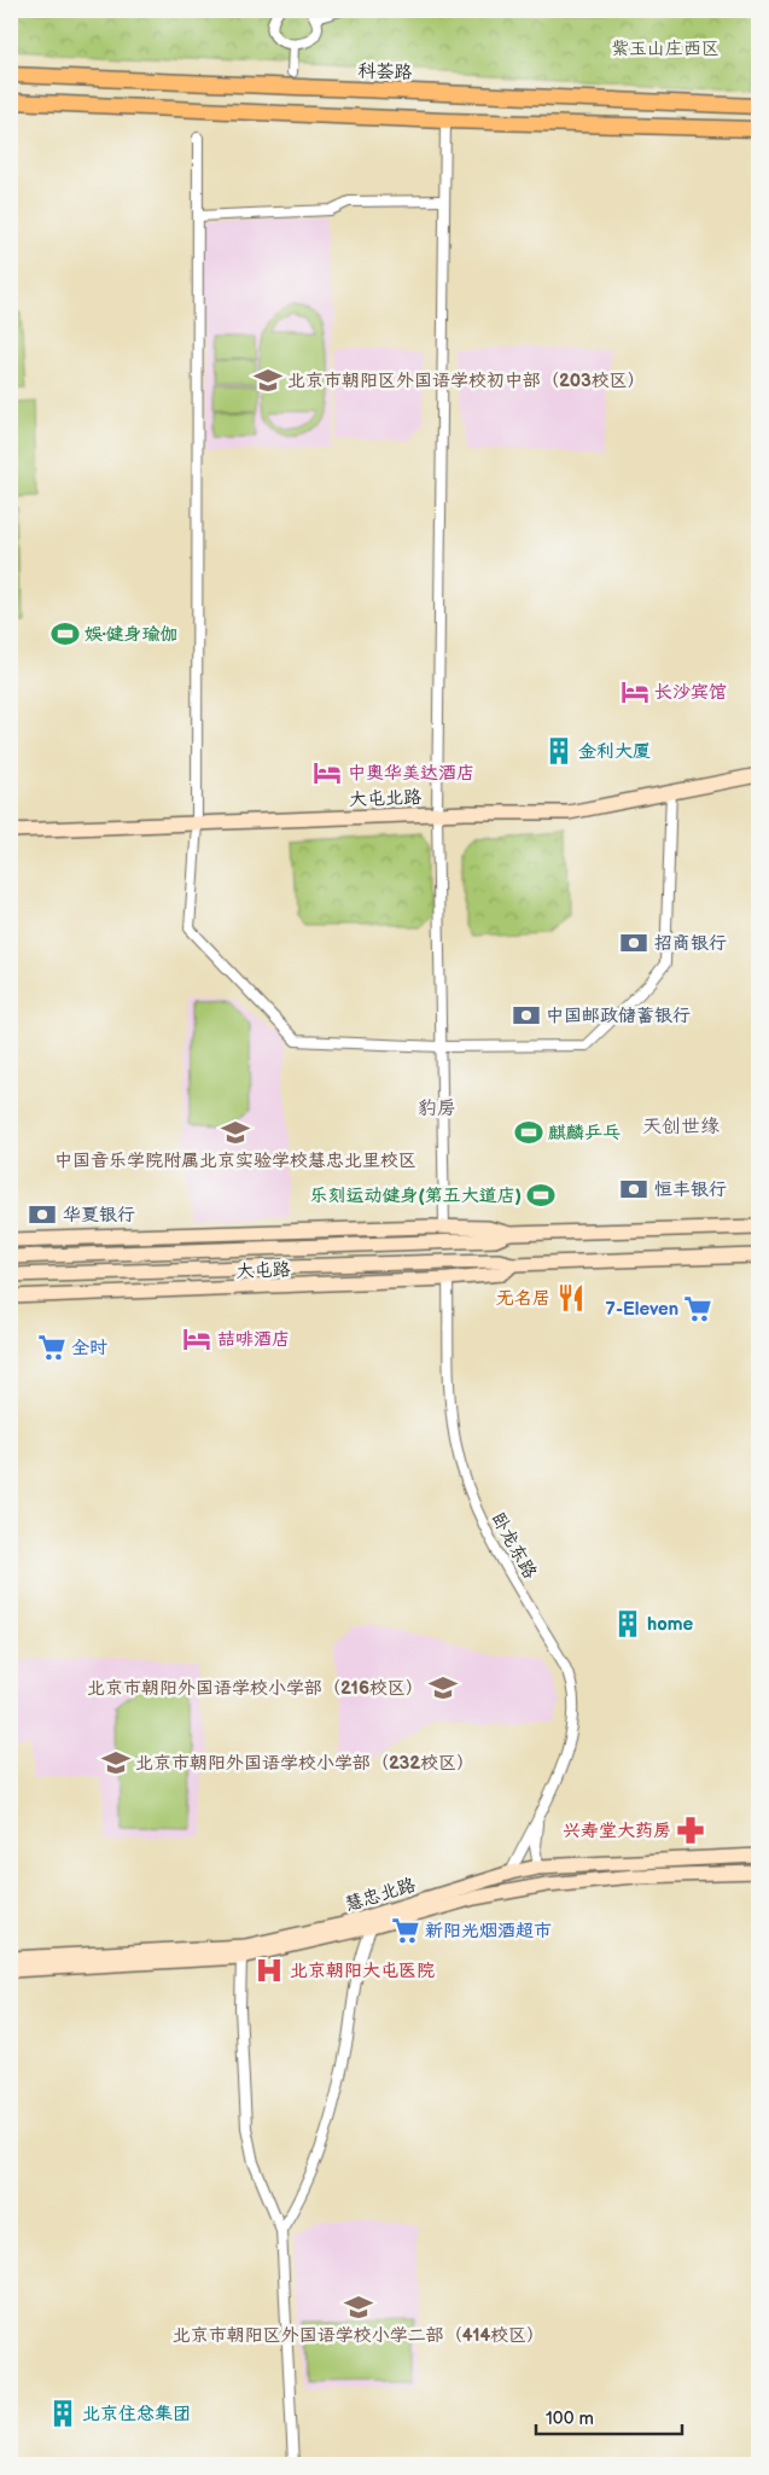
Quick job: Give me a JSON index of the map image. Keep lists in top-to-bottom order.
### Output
{
  "streets": {
    "main road": ["科荟路"],
    "street": [
      "大屯北路",
      "大屯路",
      "卧龙东路",
      "慧忠北路"
    ]
  },
  "crossings": [
    ["大屯路", "卧龙东路"],
    ["卧龙东路", "慧忠北路"]
  ],
  "districts": ["豹房", "天创世缘"],
  "parks": ["紫玉山庄西区"],
  "places": {
    "school or university": [
      "北京市朝阳区外国语学校初中部（203校区）",
      "中国音乐学院附属北京实验学校慧忠北里校区",
      "北京市朝阳外国语学校小学部（216校区）",
      "北京市朝阳外国语学校小学部（232校区）",
      "北京市朝阳区外国语学校小学二部（414校区）"
    ],
    "sports": ["娱·健身瑜伽", "麒麟乒乓", "乐刻运动健身(第五大道店)"],
    "hotel": ["长沙宾馆", "中奥华美达酒店", "喆啡酒店"],
    "building": ["金利大厦", "home", "北京住总集团"],
    "bank": [
      "招商银行",
      "中国邮政储蓄银行",
      "恒丰银行",
      "华夏银行"
    ],
    "restaurant": ["无名居"],
    "supermarket": ["7-Eleven", "全时", "新阳光烟酒超市"],
    "pharmacy": ["兴寿堂大药房"],
    "hospital": ["北京朝阳大屯医院"]
  },
  "scale_bar": "100 m"
}
